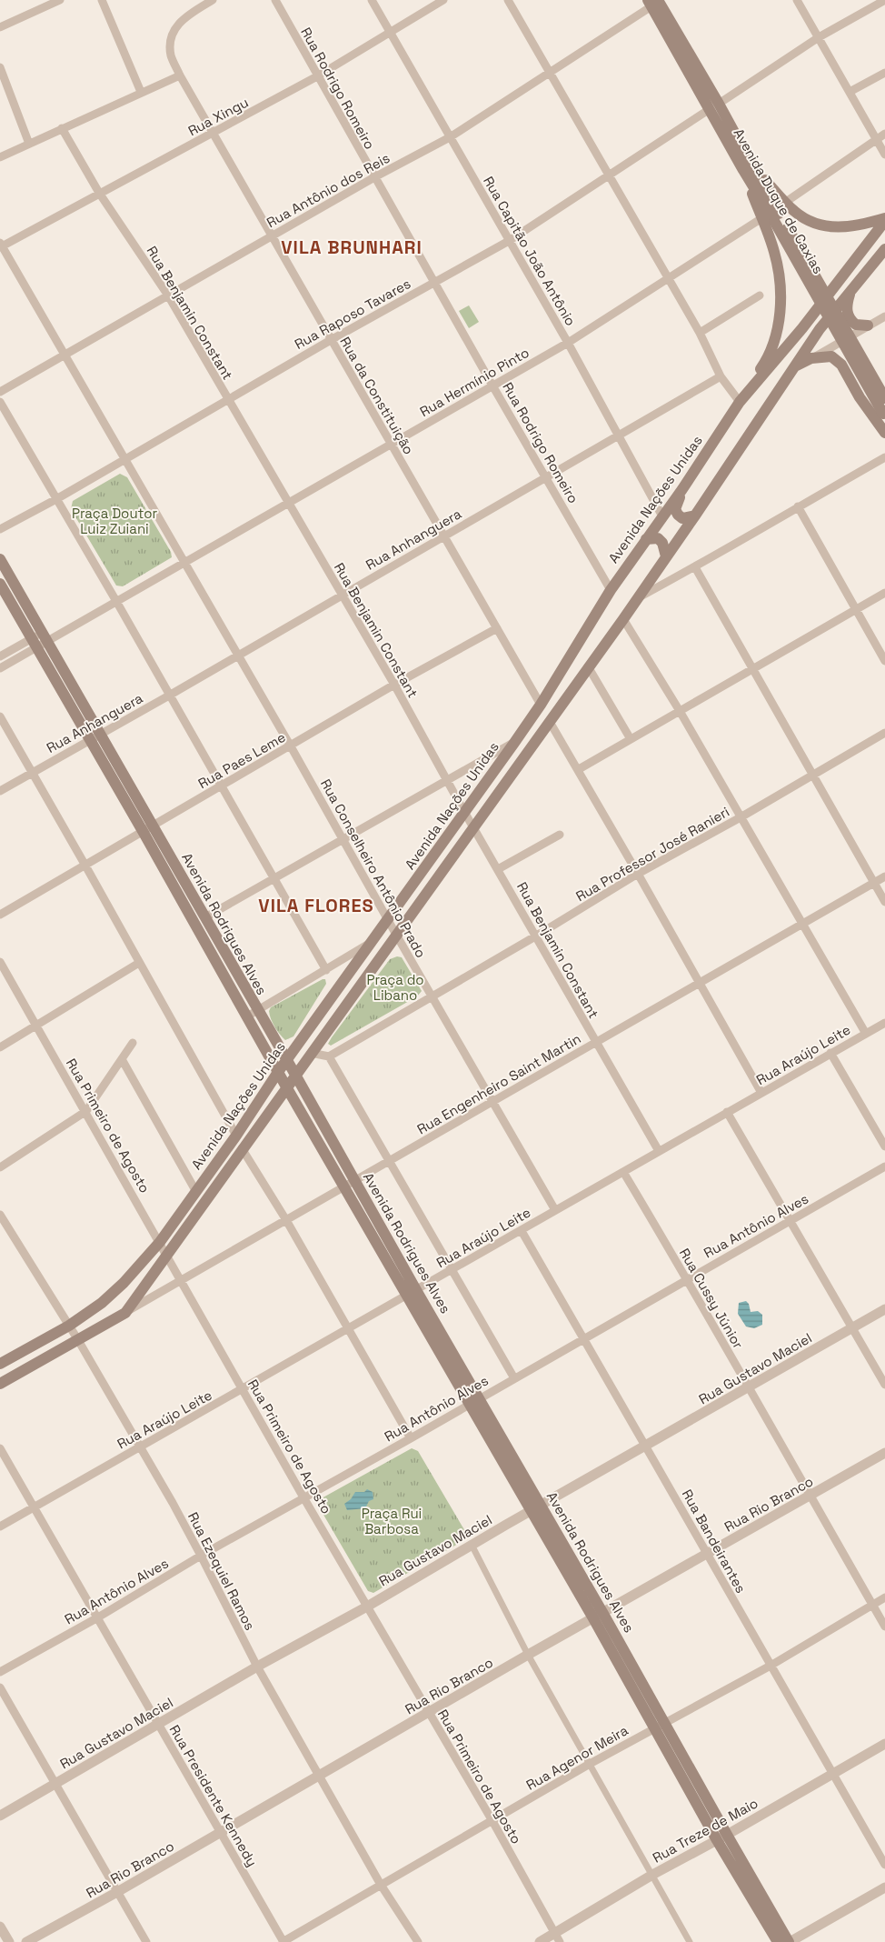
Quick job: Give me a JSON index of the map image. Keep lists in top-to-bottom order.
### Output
{
  "streets": {
    "main road": ["Avenida Duque de Caxias", "Avenida Nações Unidas", "Avenida Rodrigues Alves"],
    "street": [
      "Rua Rodrigo Romeiro",
      "Rua Xingu",
      "Rua Antônio dos Reis",
      "Rua Capitão João Antônio",
      "Rua Benjamin Constant",
      "Rua Raposo Tavares",
      "Rua Hermínio Pinto",
      "Rua da Constituição",
      "Rua Anhanguera",
      "Rua Paes Leme",
      "Rua Professor José Ranieri",
      "Rua Conselheiro Antônio Prado",
      "Rua Araújo Leite",
      "Rua Engenheiro Saint Martin",
      "Rua Primeiro de Agosto",
      "Rua Antônio Alves",
      "Rua Cussy Júnior",
      "Rua Gustavo Maciel",
      "Rua Rio Branco",
      "Rua Bandeirantes",
      "Rua Ezequiel Ramos",
      "Rua Agenor Meira",
      "Rua Presidente Kennedy",
      "Rua Treze de Maio"
    ]
  },
  "crossings": [
    ["Rua Rodrigo Romeiro", "Rua Xingu"],
    ["Rua Rodrigo Romeiro", "Rua Antônio dos Reis"],
    ["Rua Rodrigo Romeiro", "Rua Raposo Tavares"],
    ["Rua Rodrigo Romeiro", "Rua Hermínio Pinto"],
    ["Rua Rodrigo Romeiro", "Avenida Nações Unidas"],
    ["Rua Rodrigo Romeiro", "Rua Anhanguera"],
    ["Rua Xingu", "Rua Capitão João Antônio"],
    ["Rua Xingu", "Rua Benjamin Constant"],
    ["Rua Xingu", "Rua da Constituição"],
    ["Rua Antônio dos Reis", "Avenida Duque de Caxias"],
    ["Rua Antônio dos Reis", "Rua Capitão João Antônio"],
    ["Rua Antônio dos Reis", "Rua Benjamin Constant"],
    ["Rua Antônio dos Reis", "Rua da Constituição"],
    ["Avenida Duque de Caxias", "Rua Raposo Tavares"],
    ["Avenida Duque de Caxias", "Rua Hermínio Pinto"],
    ["Rua Capitão João Antônio", "Rua Raposo Tavares"],
    ["Rua Capitão João Antônio", "Rua Hermínio Pinto"],
    ["Rua Capitão João Antônio", "Avenida Nações Unidas"],
    ["Rua Capitão João Antônio", "Rua Anhanguera"],
    ["Rua Benjamin Constant", "Rua Raposo Tavares"],
    ["Rua Benjamin Constant", "Rua Hermínio Pinto"],
    ["Rua Benjamin Constant", "Avenida Nações Unidas"],
    ["Rua Benjamin Constant", "Rua Anhanguera"],
    ["Rua Benjamin Constant", "Rua Paes Leme"],
    ["Rua Benjamin Constant", "Rua Professor José Ranieri"],
    ["Rua Benjamin Constant", "Rua Araújo Leite"],
    ["Rua Benjamin Constant", "Rua Engenheiro Saint Martin"],
    ["Rua Raposo Tavares", "Rua da Constituição"],
    ["Rua Hermínio Pinto", "Rua da Constituição"],
    ["Rua Hermínio Pinto", "Rua Conselheiro Antônio Prado"],
    ["Rua da Constituição", "Avenida Nações Unidas"],
    ["Rua da Constituição", "Rua Anhanguera"],
    ["Rua da Constituição", "Rua Paes Leme"],
    ["Avenida Nações Unidas", "Rua Conselheiro Antônio Prado"],
    ["Avenida Nações Unidas", "Avenida Rodrigues Alves"],
    ["Avenida Nações Unidas", "Rua Engenheiro Saint Martin"],
    ["Avenida Nações Unidas", "Rua Primeiro de Agosto"],
    ["Avenida Nações Unidas", "Rua Ezequiel Ramos"],
    ["Rua Anhanguera", "Rua Conselheiro Antônio Prado"],
    ["Rua Anhanguera", "Avenida Rodrigues Alves"],
    ["Rua Paes Leme", "Rua Conselheiro Antônio Prado"],
    ["Rua Paes Leme", "Avenida Rodrigues Alves"],
    ["Rua Professor José Ranieri", "Rua Conselheiro Antônio Prado"],
    ["Rua Conselheiro Antônio Prado", "Rua Araújo Leite"],
    ["Rua Conselheiro Antônio Prado", "Rua Engenheiro Saint Martin"],
    ["Avenida Rodrigues Alves", "Rua Araújo Leite"],
    ["Avenida Rodrigues Alves", "Rua Engenheiro Saint Martin"],
    ["Avenida Rodrigues Alves", "Rua Antônio Alves"],
    ["Avenida Rodrigues Alves", "Rua Gustavo Maciel"],
    ["Avenida Rodrigues Alves", "Rua Rio Branco"],
    ["Avenida Rodrigues Alves", "Rua Agenor Meira"],
    ["Avenida Rodrigues Alves", "Rua Treze de Maio"],
    ["Rua Araújo Leite", "Rua Primeiro de Agosto"],
    ["Rua Araújo Leite", "Rua Cussy Júnior"],
    ["Rua Araújo Leite", "Rua Bandeirantes"],
    ["Rua Araújo Leite", "Rua Ezequiel Ramos"],
    ["Rua Araújo Leite", "Rua Presidente Kennedy"],
    ["Rua Engenheiro Saint Martin", "Rua Primeiro de Agosto"],
    ["Rua Primeiro de Agosto", "Rua Antônio Alves"],
    ["Rua Primeiro de Agosto", "Rua Gustavo Maciel"],
    ["Rua Primeiro de Agosto", "Rua Rio Branco"],
    ["Rua Primeiro de Agosto", "Rua Agenor Meira"],
    ["Rua Primeiro de Agosto", "Rua Treze de Maio"],
    ["Rua Antônio Alves", "Rua Cussy Júnior"],
    ["Rua Antônio Alves", "Rua Bandeirantes"],
    ["Rua Antônio Alves", "Rua Ezequiel Ramos"],
    ["Rua Antônio Alves", "Rua Presidente Kennedy"],
    ["Rua Cussy Júnior", "Rua Gustavo Maciel"],
    ["Rua Cussy Júnior", "Rua Rio Branco"],
    ["Rua Cussy Júnior", "Rua Agenor Meira"],
    ["Rua Gustavo Maciel", "Rua Bandeirantes"],
    ["Rua Gustavo Maciel", "Rua Ezequiel Ramos"],
    ["Rua Gustavo Maciel", "Rua Presidente Kennedy"],
    ["Rua Rio Branco", "Rua Bandeirantes"],
    ["Rua Rio Branco", "Rua Ezequiel Ramos"],
    ["Rua Rio Branco", "Rua Presidente Kennedy"],
    ["Rua Bandeirantes", "Rua Agenor Meira"],
    ["Rua Bandeirantes", "Rua Treze de Maio"],
    ["Rua Ezequiel Ramos", "Rua Agenor Meira"],
    ["Rua Agenor Meira", "Rua Presidente Kennedy"]
  ],
  "districts": ["VILA BRUNHARI", "VILA FLORES"],
  "parks": ["Praça Doutor Luiz Zuiani", "Praça do Libano", "Praça Rui Barbosa"]
}
